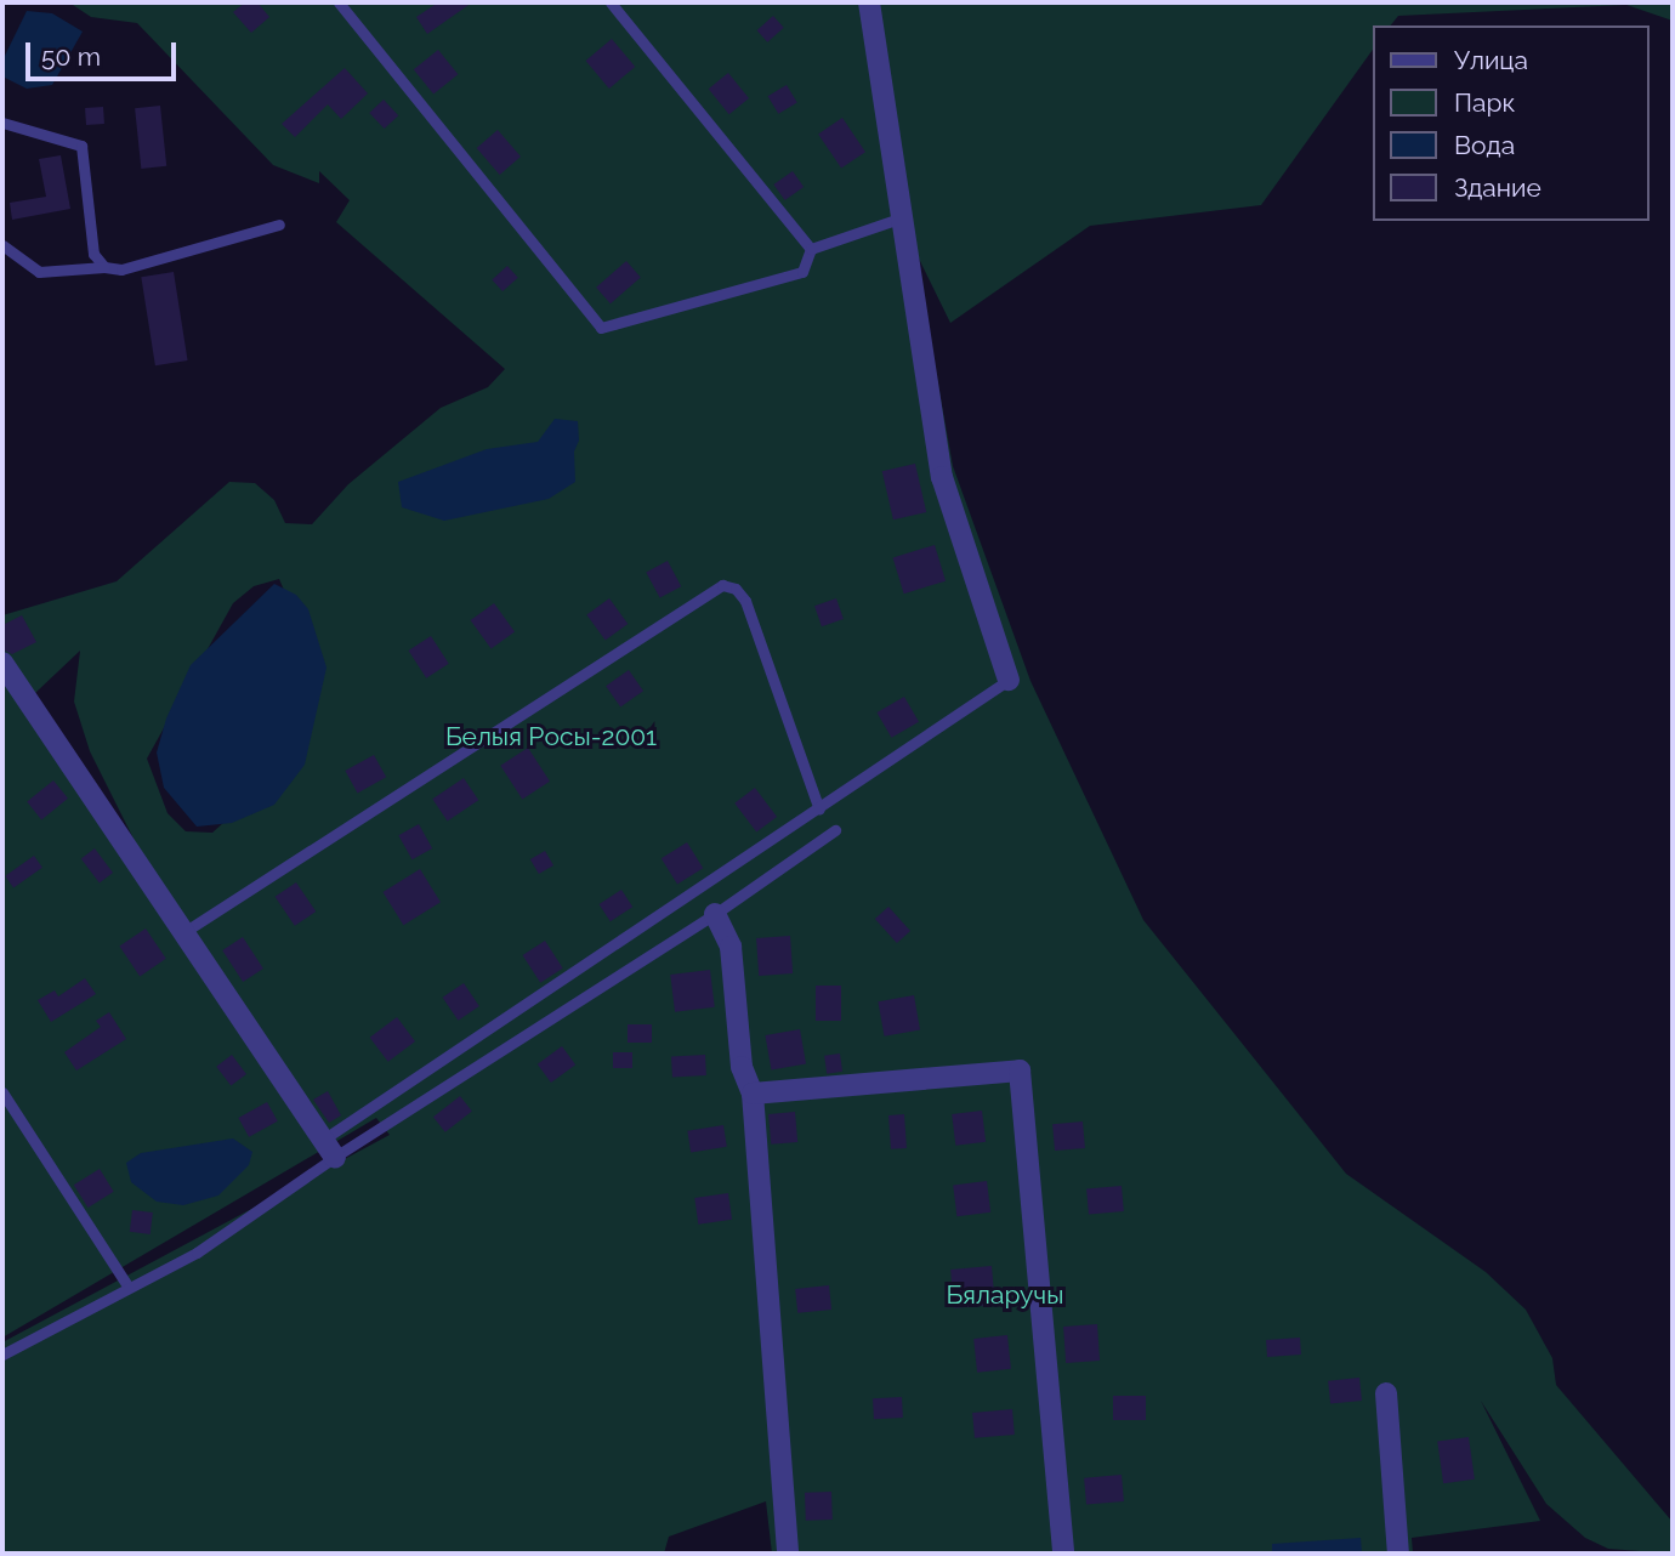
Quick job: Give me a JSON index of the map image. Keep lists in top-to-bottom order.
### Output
{
  "parks": ["Белыя Росы-2001", "Бяларучы"],
  "legend": [
    "Улица",
    "Парк",
    "Вода",
    "Здание"
  ],
  "scale_bar": "50 m"
}
